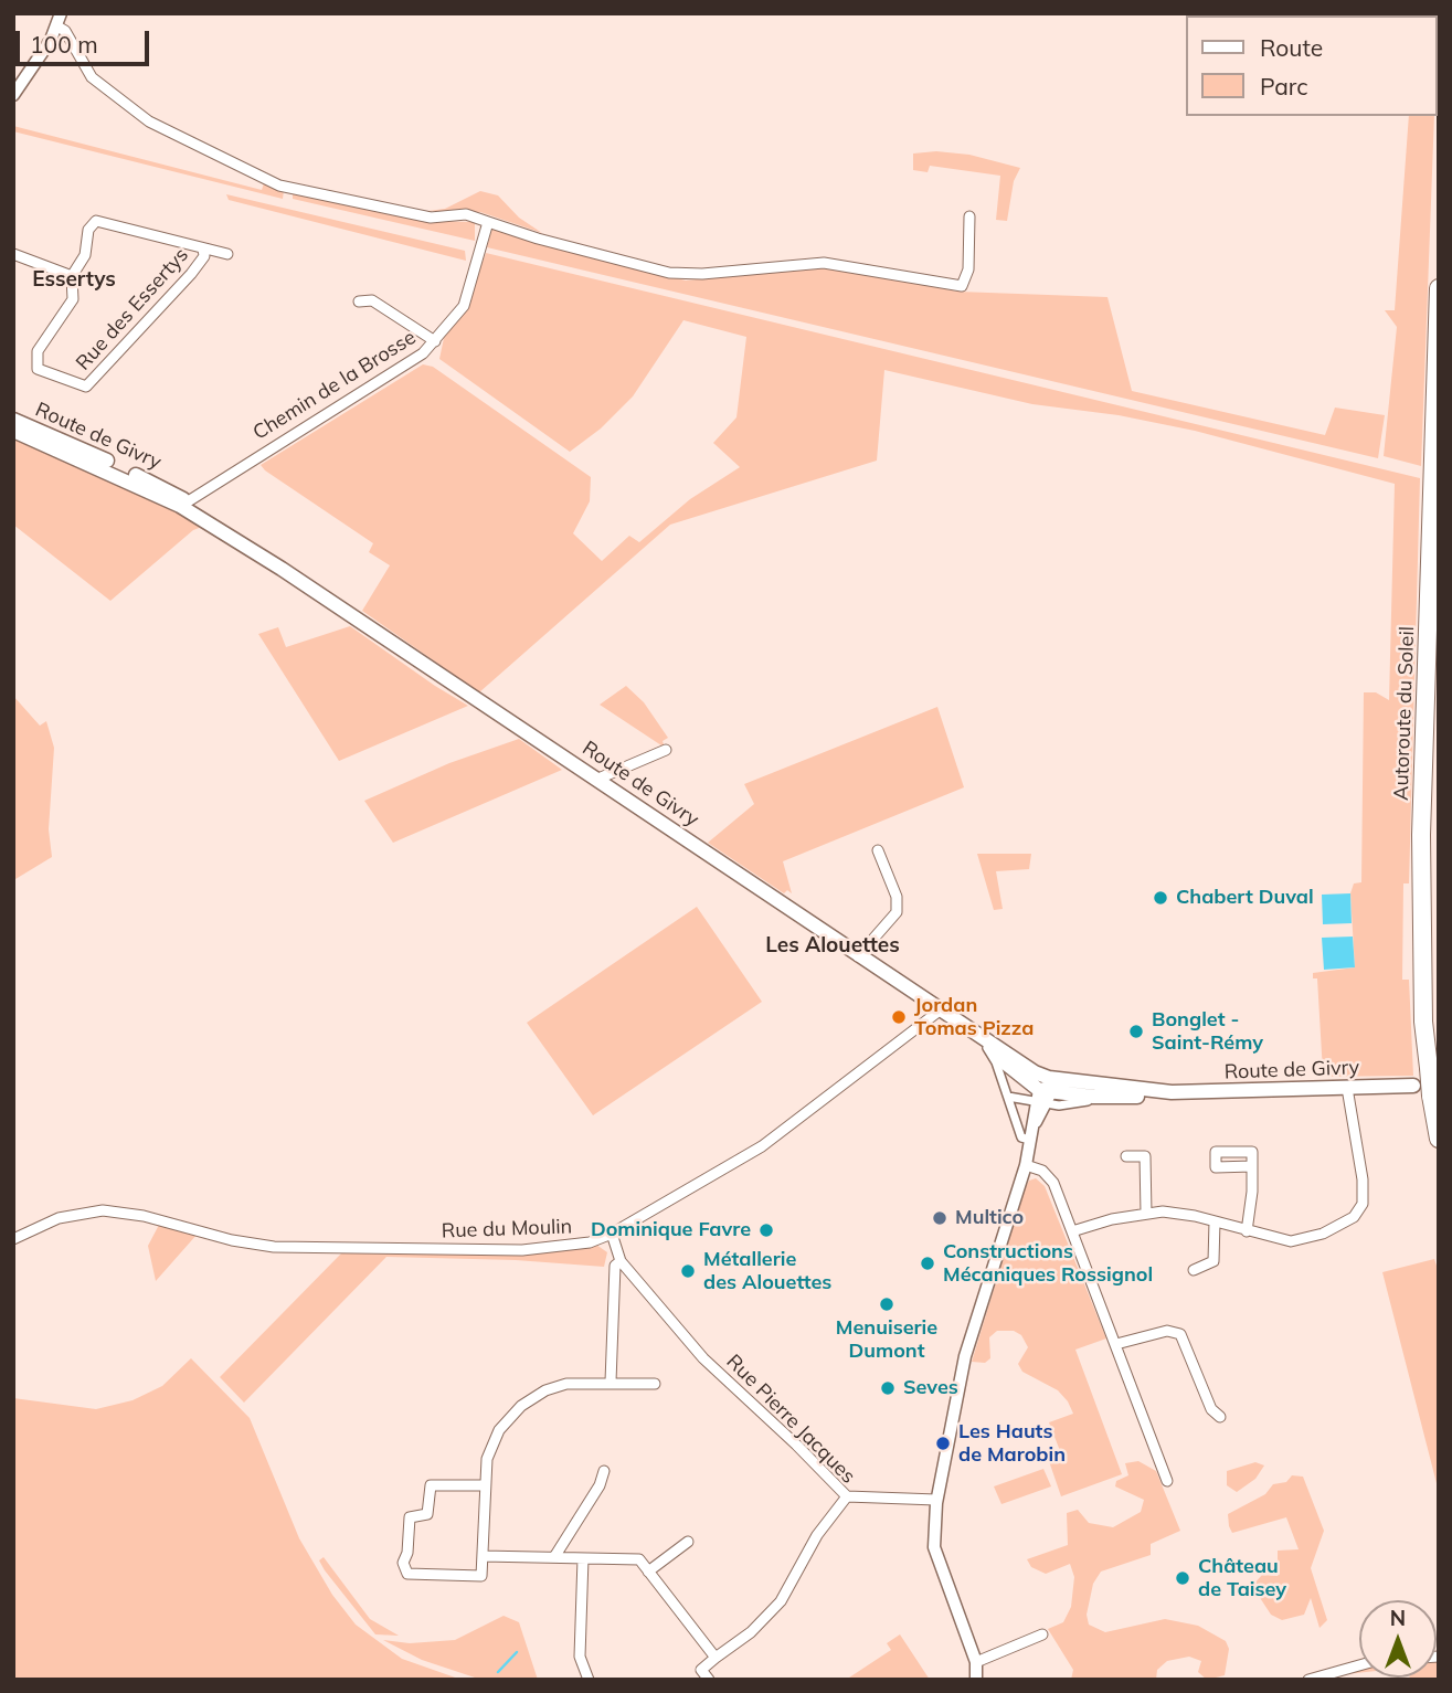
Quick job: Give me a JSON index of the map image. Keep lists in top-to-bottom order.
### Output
{
  "streets": {
    "highway": ["Autoroute du Soleil"],
    "main road": ["Route de Givry"],
    "street": [
      "Rue des Essertys",
      "Chemin de la Brosse",
      "Rue du Moulin",
      "Rue Pierre Jacques"
    ]
  },
  "crossings": [
    ["Chemin de la Brosse", "Route de Givry"],
    ["Route de Givry", "Rue du Moulin"],
    ["Rue du Moulin", "Rue Pierre Jacques"]
  ],
  "districts": ["Essertys", "Les Alouettes"],
  "places": [
    "Chabert Duval",
    "Jordan Tomas Pizza",
    "Bonglet - Saint-Rémy",
    "Multico",
    "Dominique Favre",
    "Constructions Mécaniques Rossignol",
    "Métallerie des Alouettes",
    "Menuiserie Dumont",
    "Seves",
    "Les Hauts de Marobin",
    "Château de Taisey"
  ],
  "legend": ["Route", "Parc"],
  "scale_bar": "100 m",
  "north": "top"
}
